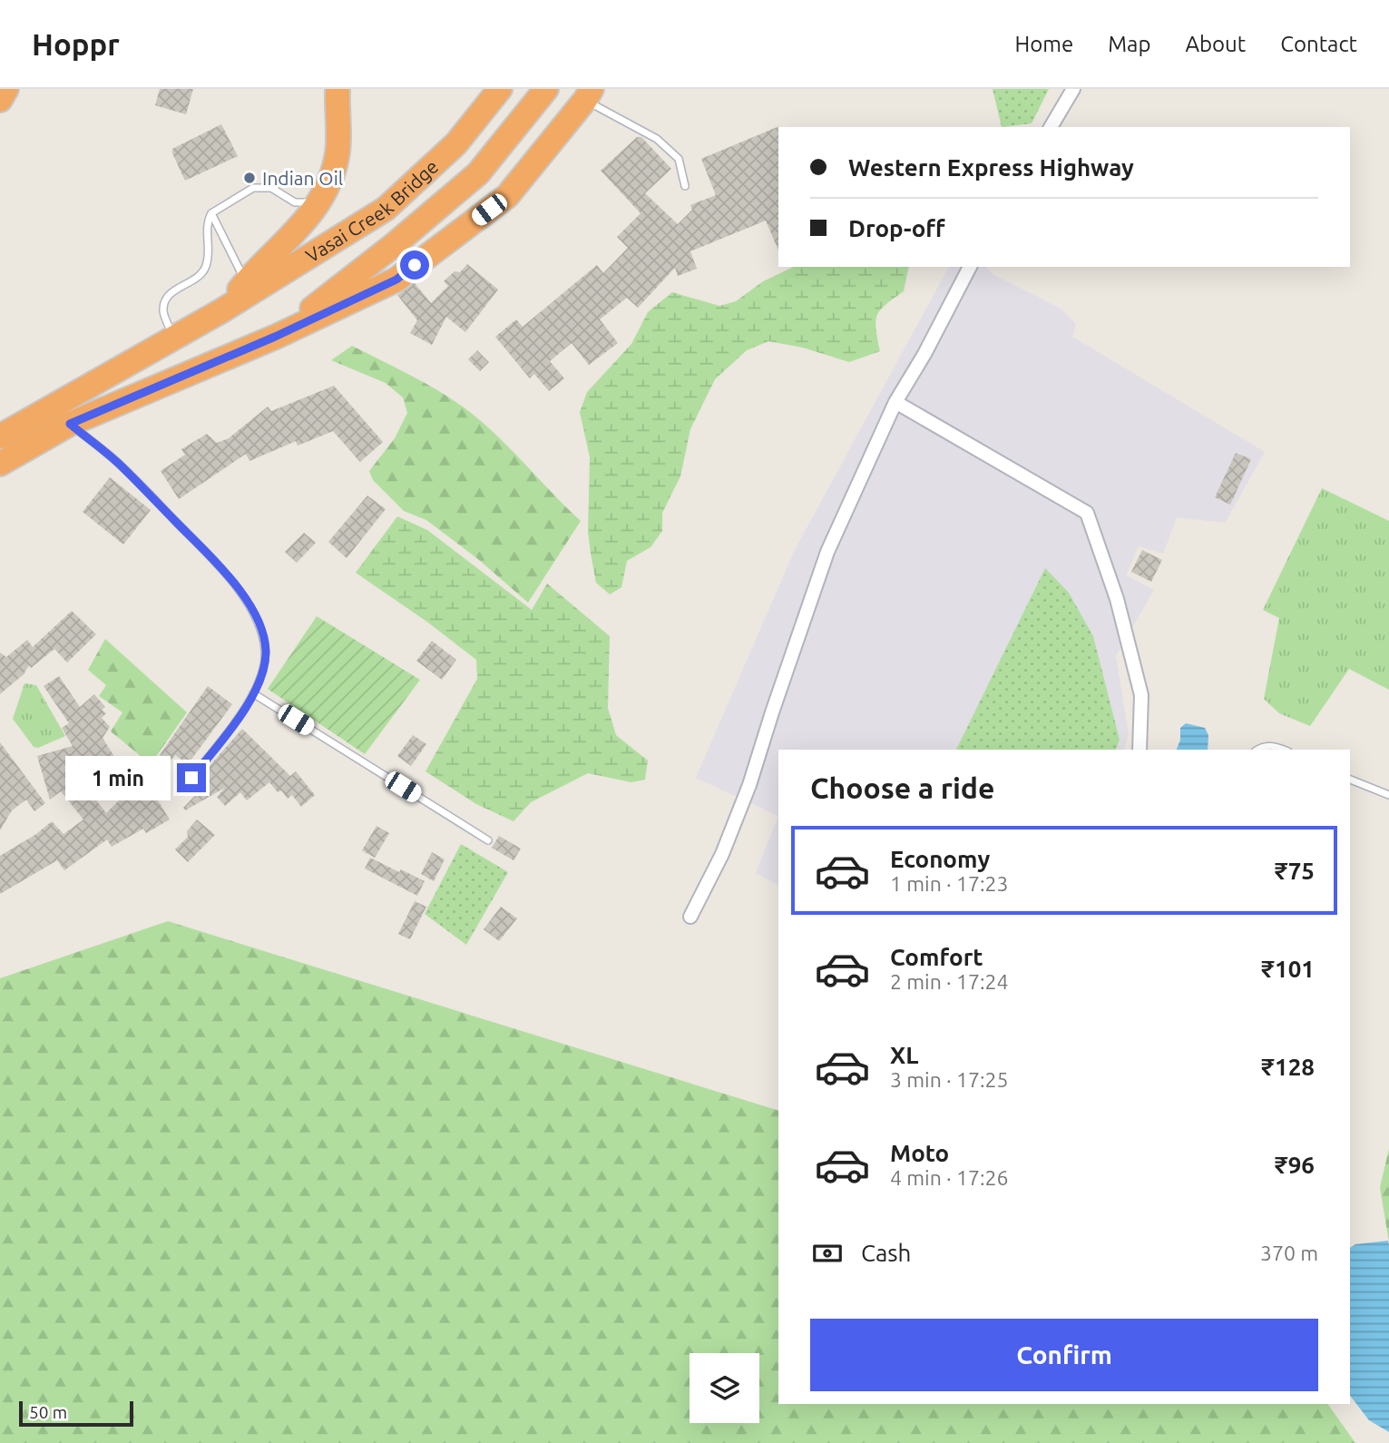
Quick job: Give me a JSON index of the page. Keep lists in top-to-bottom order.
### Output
{
  "streets": {
    "highway": ["Vasai Creek Bridge"]
  },
  "places": ["Indian Oil"],
  "scale_bar": "50 m",
  "page": {
    "header": "Hoppr",
    "nav": [
      "Home",
      "Map",
      "About",
      "Contact"
    ],
    "banner": ["Western Express Highway", "Drop-off"],
    "heading": "Choose a ride",
    "bubble": "1 min",
    "list": [
      {
        "name": "Economy",
        "note": "1 min · 17:23",
        "value": "₹75"
      },
      {
        "name": "Comfort",
        "note": "2 min · 17:24",
        "value": "₹101"
      },
      {
        "name": "XL",
        "note": "3 min · 17:25",
        "value": "₹128"
      },
      {
        "name": "Moto",
        "note": "4 min · 17:26",
        "value": "₹96"
      }
    ],
    "pay": ["Cash", "370 m"],
    "buttons": "Confirm",
    "scale": "50 m"
  }
}
